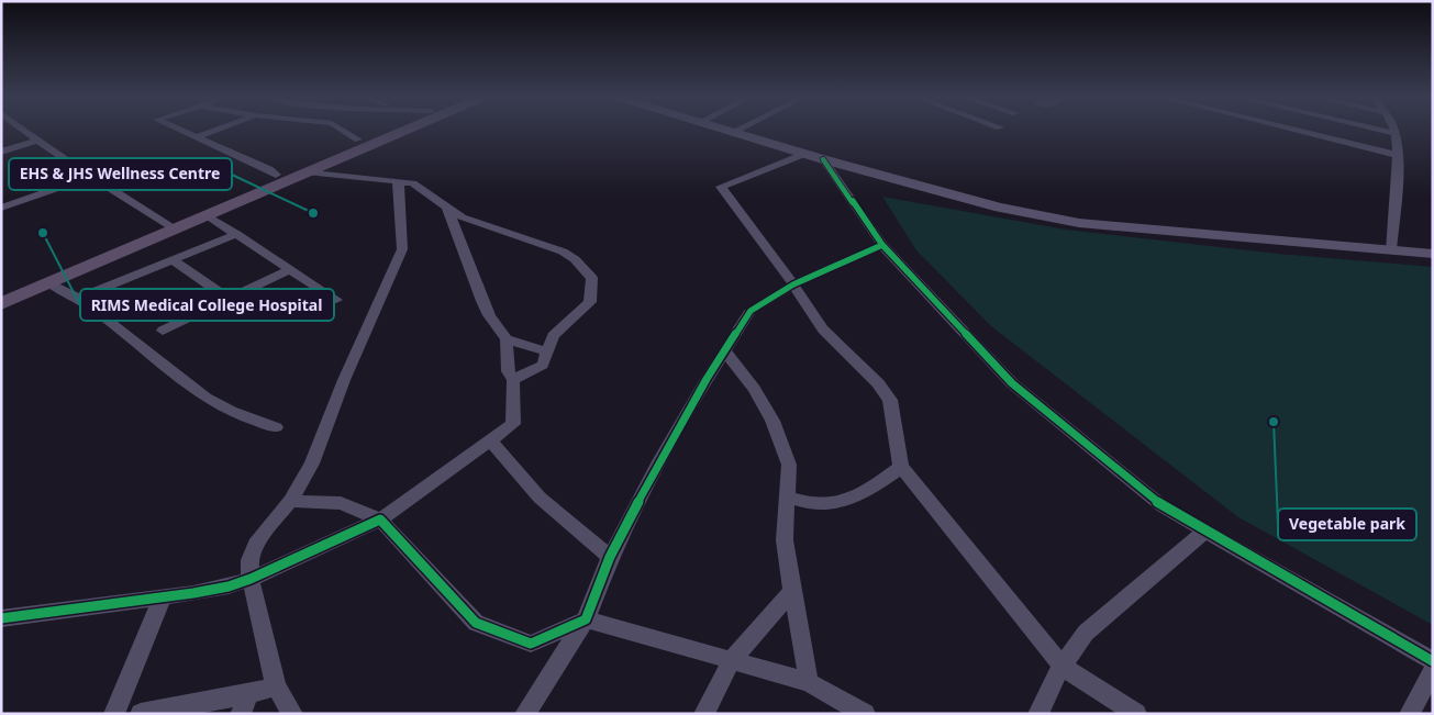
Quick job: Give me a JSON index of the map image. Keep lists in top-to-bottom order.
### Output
{
  "places": ["EHS & JHS Wellness Centre", "RIMS Medical College Hospital", "Vegetable park"]
}
